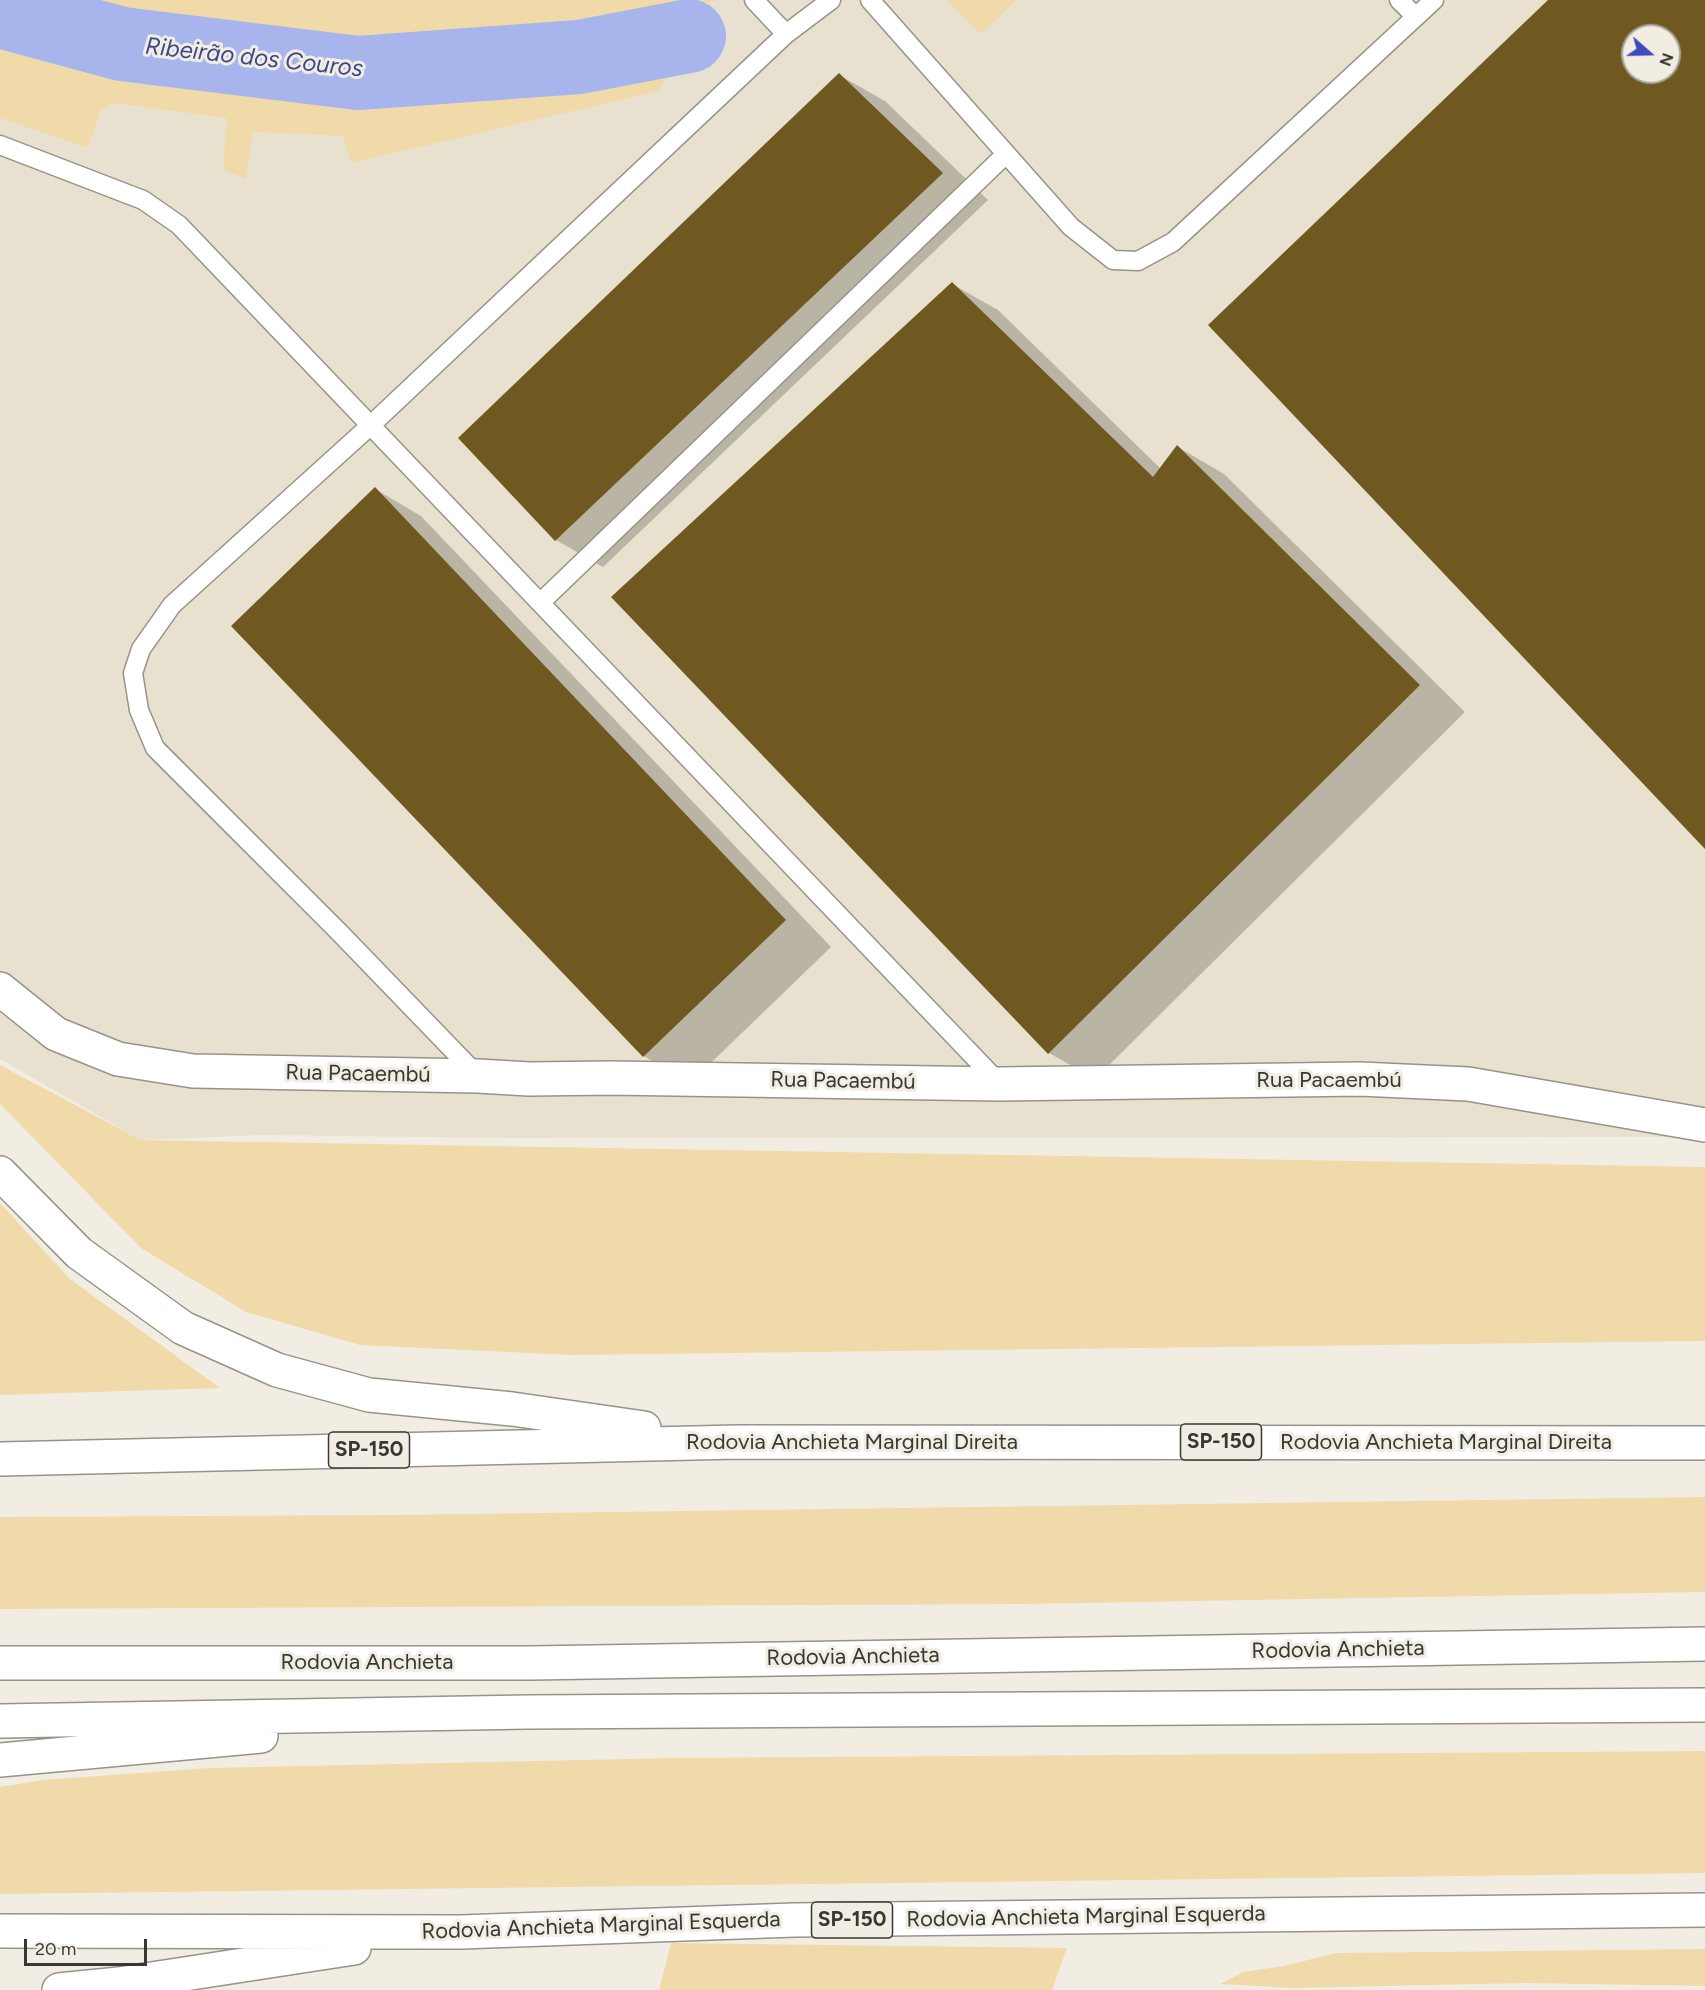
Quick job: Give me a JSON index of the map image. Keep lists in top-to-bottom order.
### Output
{
  "streets": {
    "main road": [
      "Rua Pacaembú",
      "SP-150",
      "Rodovia Anchieta Marginal Direita",
      "Rodovia Anchieta",
      "Rodovia Anchieta Marginal Esquerda"
    ]
  },
  "water": ["Ribeirão dos Couros"],
  "scale_bar": "20 m",
  "north": "right"
}
